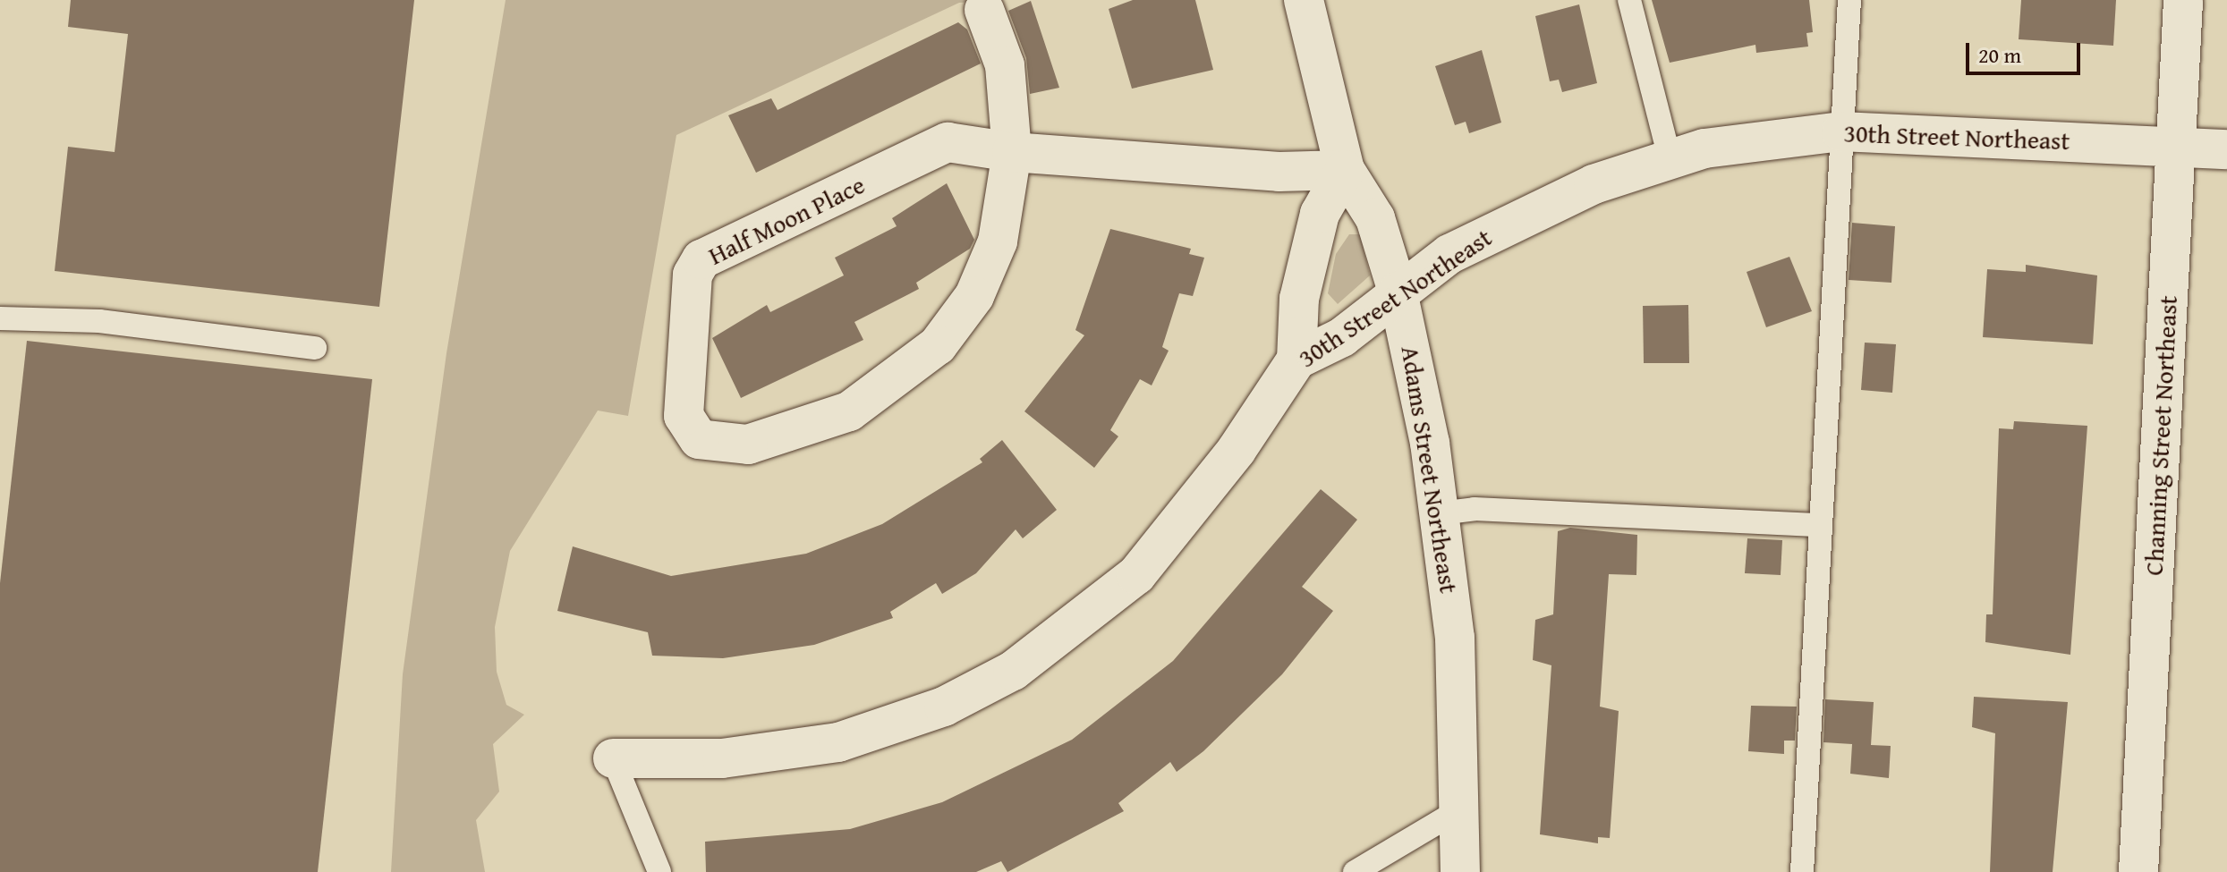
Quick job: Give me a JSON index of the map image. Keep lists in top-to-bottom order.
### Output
{
  "streets": {
    "street": [
      "30th Street Northeast",
      "Half Moon Place",
      "Channing Street Northeast",
      "Adams Street Northeast"
    ]
  },
  "crossings": [
    ["30th Street Northeast", "Channing Street Northeast"],
    ["30th Street Northeast", "Adams Street Northeast"],
    ["Half Moon Place", "Adams Street Northeast"]
  ],
  "scale_bar": "20 m"
}
